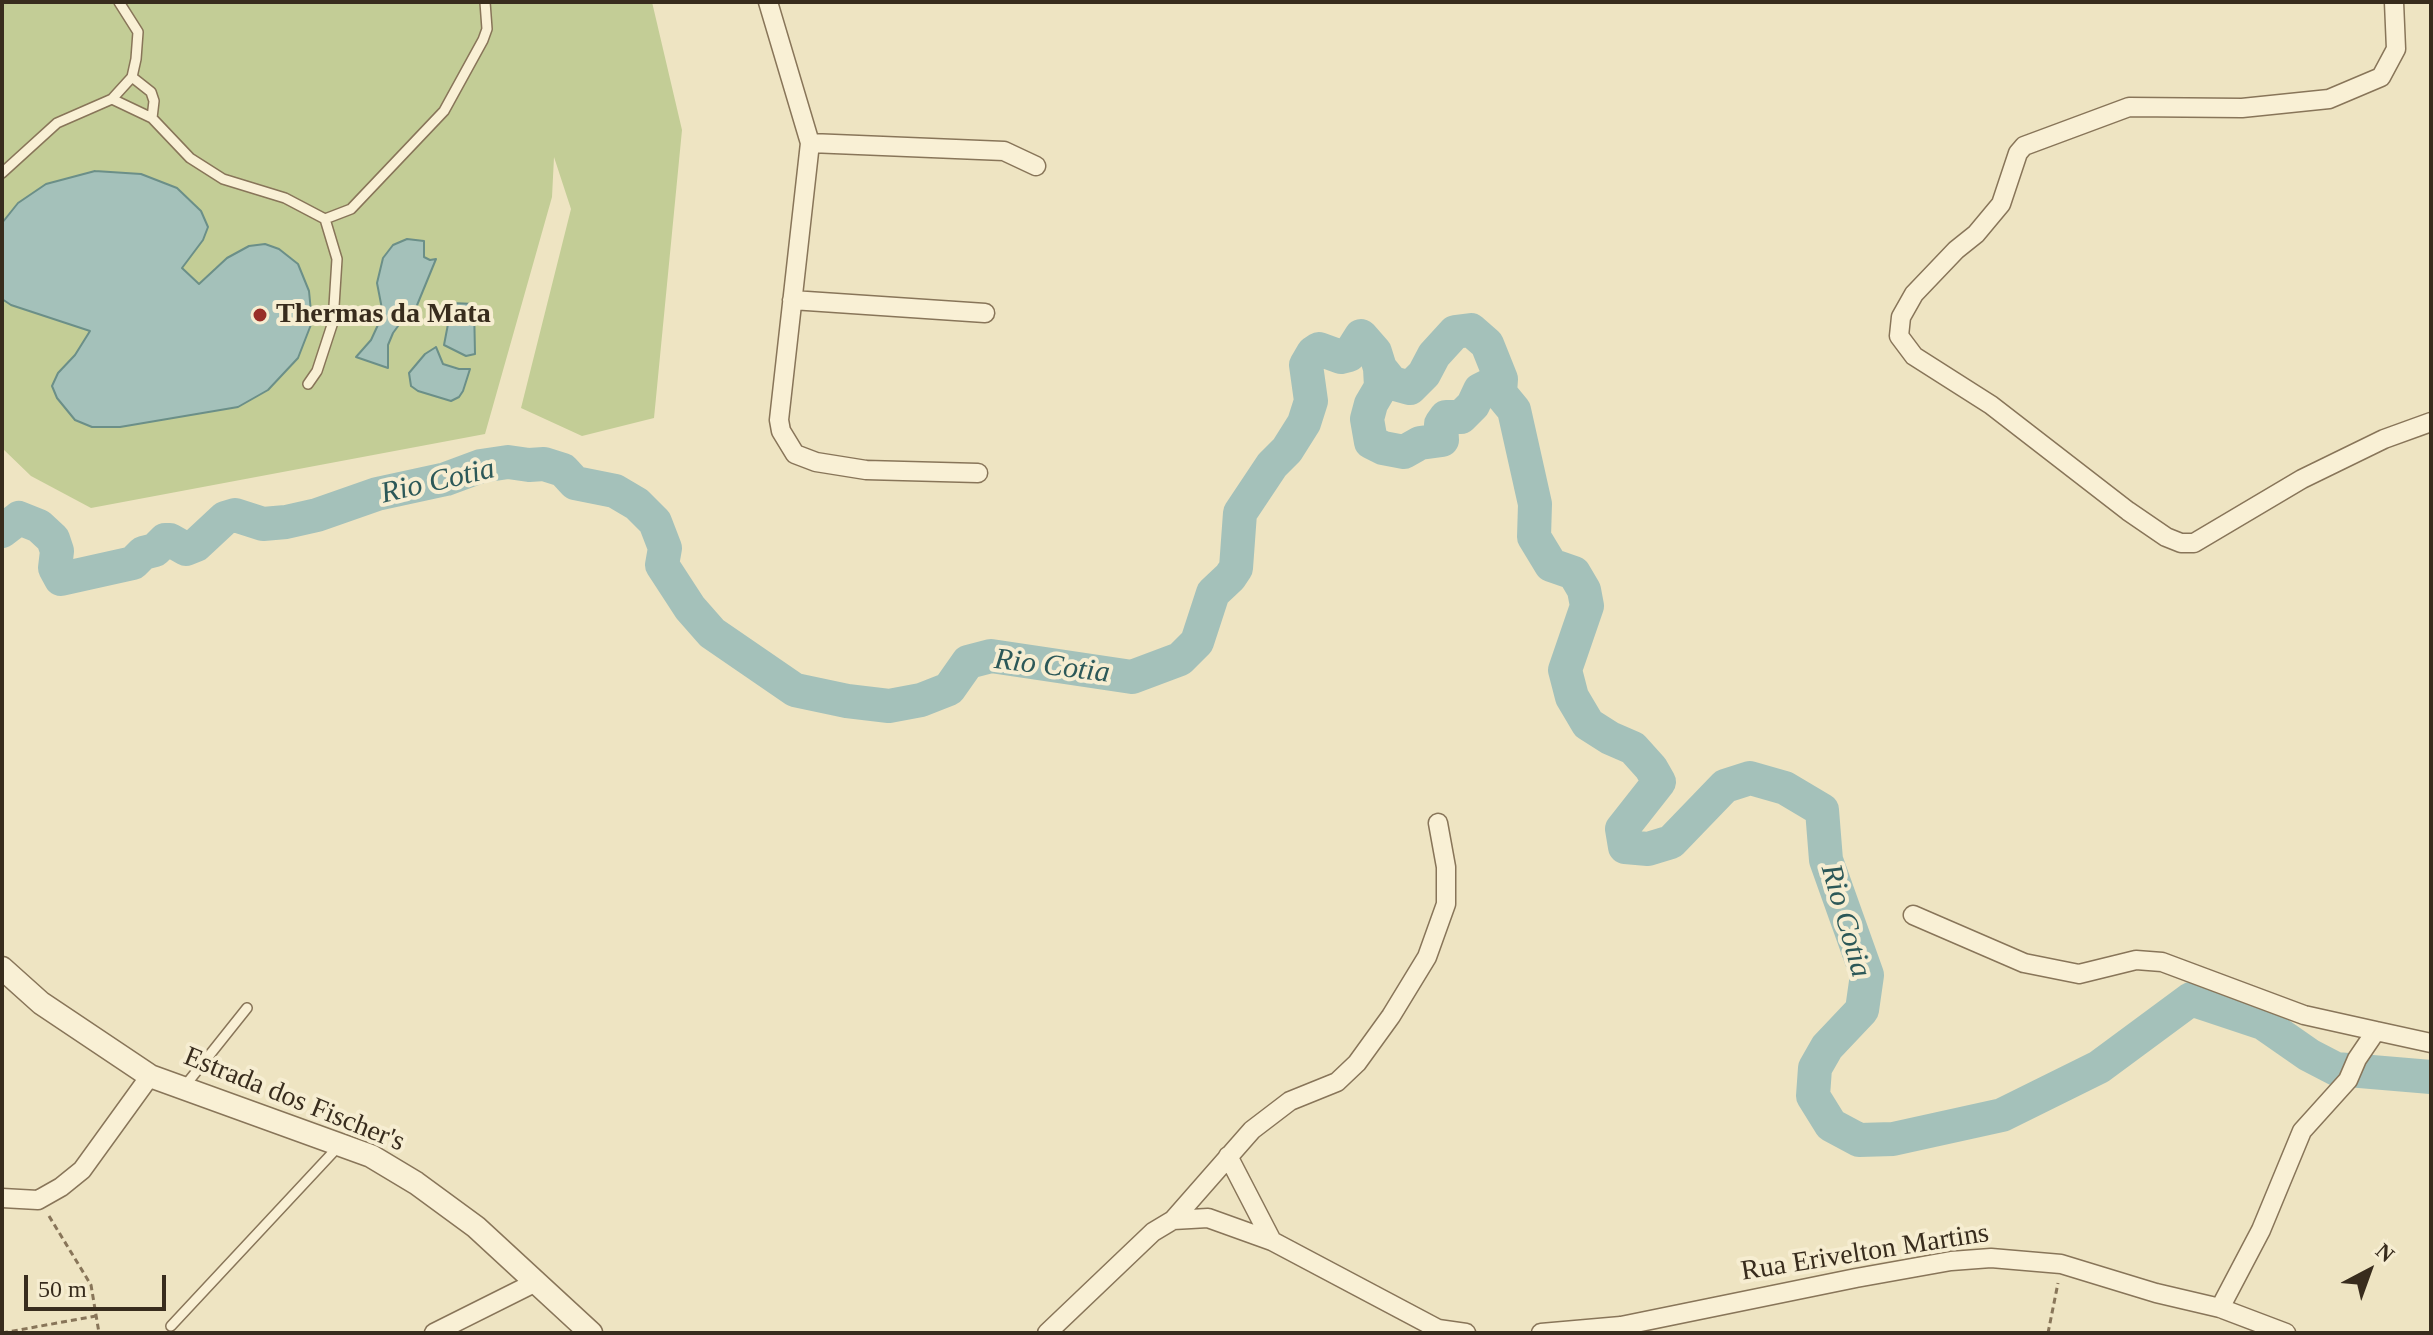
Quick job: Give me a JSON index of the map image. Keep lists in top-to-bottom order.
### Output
{
  "streets": {
    "street": ["Estrada dos Fischer's", "Rua Erivelton Martins"]
  },
  "water": ["Rio Cotia"],
  "places": ["Thermas da Mata"],
  "scale_bar": "50 m",
  "north": "top right"
}
